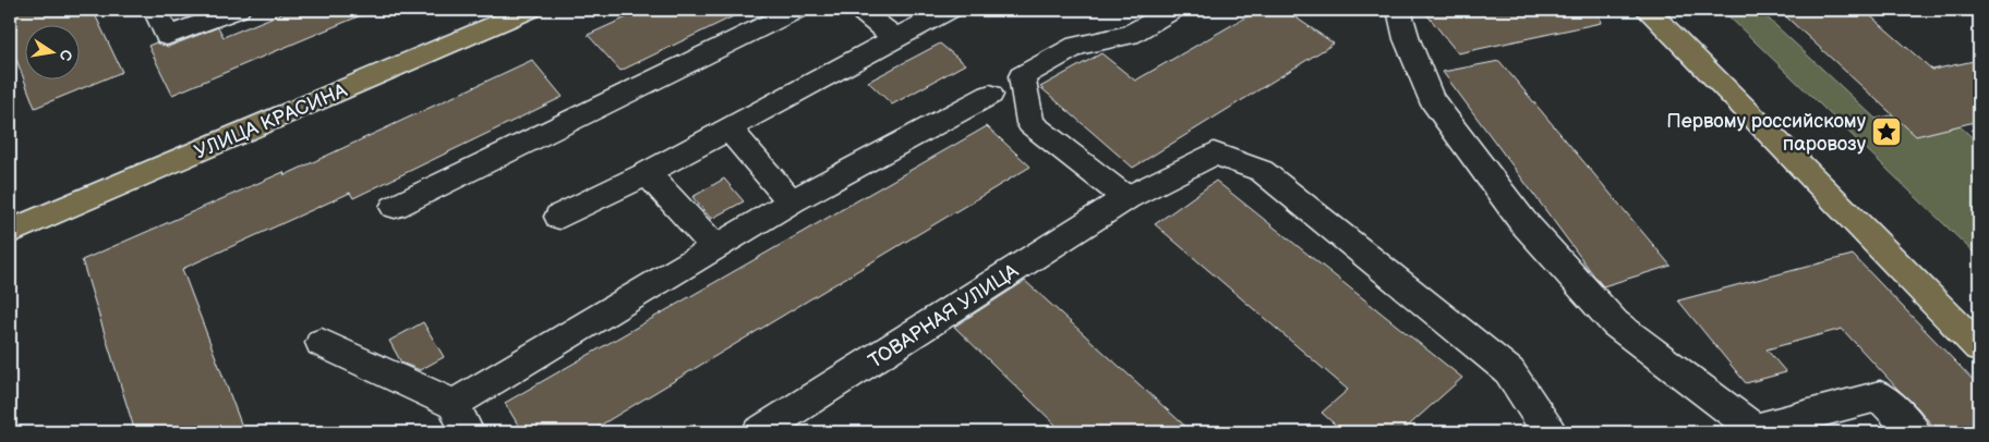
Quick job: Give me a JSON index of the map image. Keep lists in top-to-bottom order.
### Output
{
  "streets": {
    "main road": ["УЛИЦА КРАСИНА"],
    "lane": ["ТОВАРНАЯ УЛИЦА"]
  },
  "places": {
    "place": ["Первому российскому паровозу"]
  },
  "north": "right"
}
